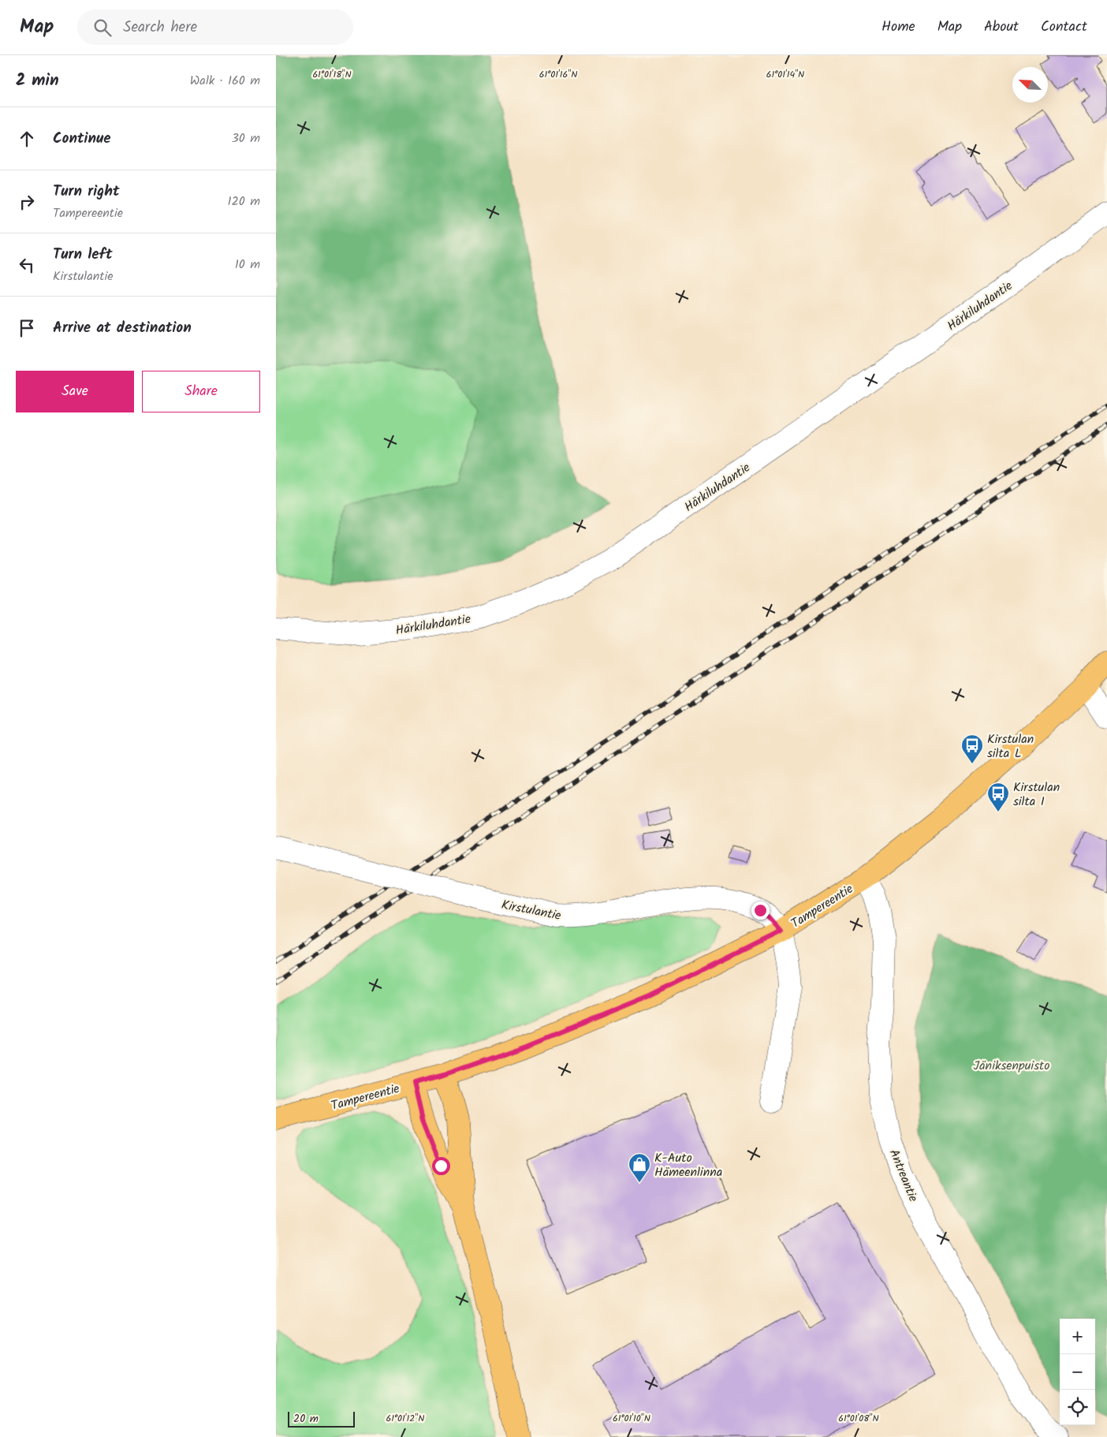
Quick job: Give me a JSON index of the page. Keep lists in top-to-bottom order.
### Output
{
  "streets": {
    "main road": ["Tampereentie"],
    "street": ["Härkiluhdantie", "Kirstulantie", "Antreantie"]
  },
  "crossings": [
    ["Tampereentie", "Kirstulantie"],
    ["Tampereentie", "Antreantie"]
  ],
  "parks": ["Jäniksenpuisto"],
  "places": {
    "bus stop": ["Kirstulan silta L", "Kirstulan silta I"],
    "shop": ["K-Auto Hämeenlinna"]
  },
  "scale_bar": "20 m",
  "north": "top left",
  "page": {
    "header": "Map",
    "search": "Search here",
    "nav": [
      "Home",
      "Map",
      "About",
      "Contact"
    ],
    "heading": ["2 min", "Walk · 160 m"],
    "list": [
      ["Continue", "30 m"],
      ["Turn right", "Tampereentie", "120 m"],
      ["Turn left", "Kirstulantie", "10 m"],
      "Arrive at destination"
    ],
    "buttons": ["Save", "Share"],
    "map_buttons": ["+", "−"],
    "scale": "20 m"
  },
  "coordinates": [
    "61°01'18\"N",
    "61°01'16\"N",
    "61°01'14\"N",
    "61°01'12\"N",
    "61°01'10\"N",
    "61°01'08\"N"
  ]
}
